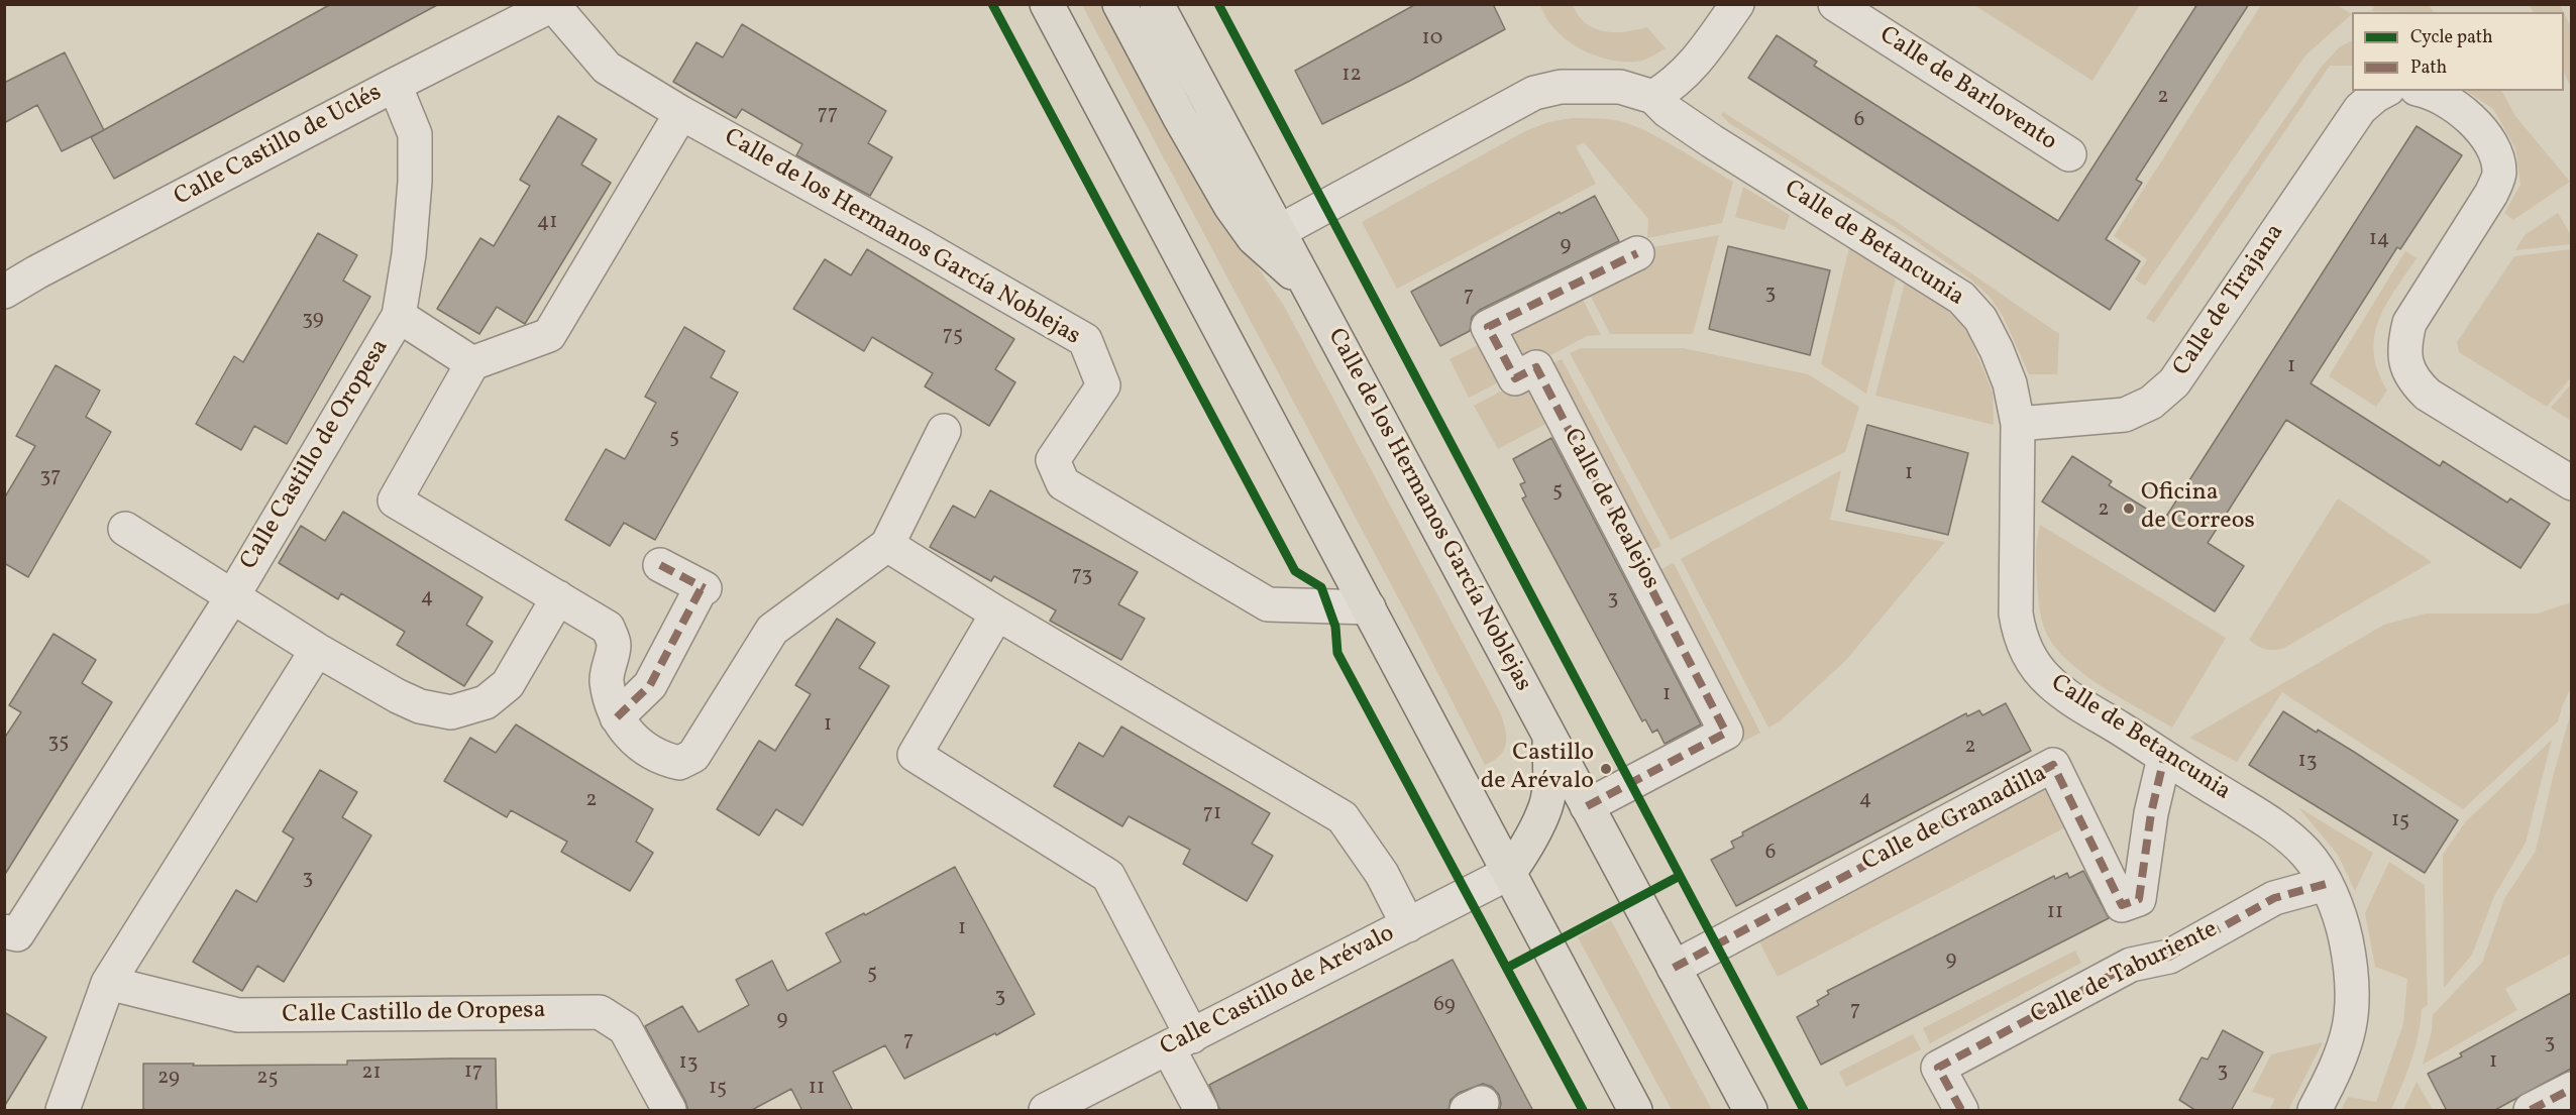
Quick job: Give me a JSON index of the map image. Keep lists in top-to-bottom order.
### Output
{
  "streets": {
    "main road": ["Calle de los Hermanos García Noblejas"],
    "street": [
      "Calle de Barlovento",
      "Calle Castillo de Uclés",
      "Calle de Betancunia",
      "Calle de Tirajana",
      "Calle Castillo de Oropesa",
      "Calle de Realejos",
      "Calle de Granadilla",
      "Calle de Taburiente",
      "Calle Castillo de Arévalo"
    ]
  },
  "crossings": [
    ["Calle Castillo de Uclés", "Calle de los Hermanos García Noblejas"],
    ["Calle Castillo de Uclés", "Calle Castillo de Oropesa"],
    ["Calle de los Hermanos García Noblejas", "Calle de Betancunia"],
    ["Calle de los Hermanos García Noblejas", "Calle de Realejos"],
    ["Calle de los Hermanos García Noblejas", "Calle de Granadilla"],
    ["Calle de los Hermanos García Noblejas", "Calle Castillo de Arévalo"],
    ["Calle de Betancunia", "Calle de Tirajana"],
    ["Calle de Betancunia", "Calle de Granadilla"],
    ["Calle de Betancunia", "Calle de Taburiente"]
  ],
  "places": ["Oficina de Correos", "Castillo de Arévalo"],
  "house_numbers": [
    "10",
    "12",
    "2",
    "77",
    "6",
    "41",
    "14",
    "9",
    "3",
    "7",
    "39",
    "75",
    "1",
    "5",
    "1",
    "37",
    "5",
    "2",
    "73",
    "4",
    "3",
    "1",
    "1",
    "35",
    "2",
    "13",
    "4",
    "2",
    "71",
    "15",
    "6",
    "3",
    "11",
    "1",
    "9",
    "5",
    "3",
    "69",
    "7",
    "9",
    "7",
    "3",
    "1",
    "13",
    "3",
    "17",
    "21",
    "29",
    "25",
    "15",
    "11"
  ],
  "legend": ["Cycle path", "Path"]
}
